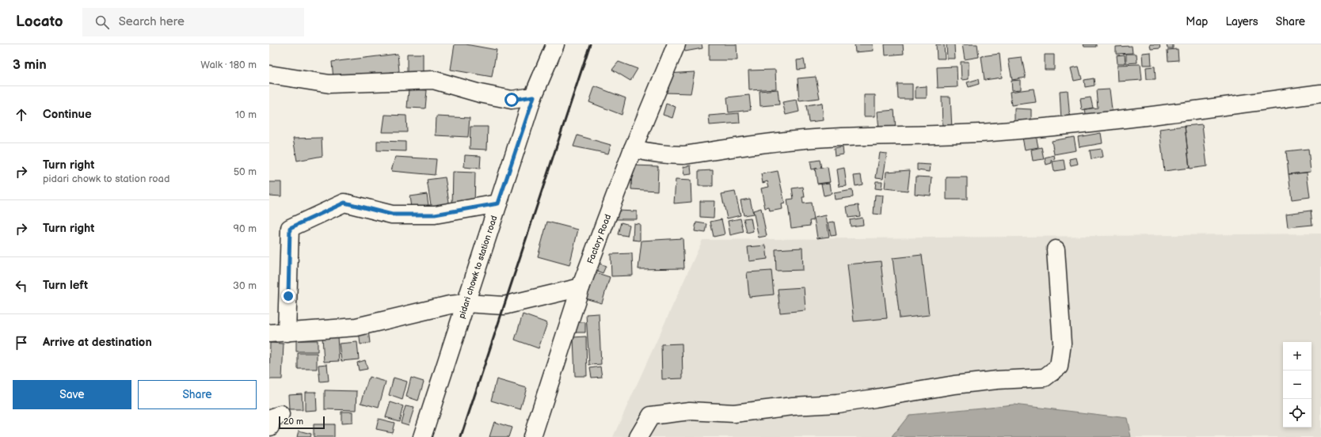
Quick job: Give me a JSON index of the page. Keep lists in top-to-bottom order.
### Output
{
  "streets": {
    "street": ["Factory Road", "pidari chowk to station road"]
  },
  "scale_bar": "20 m",
  "page": {
    "header": "Locato",
    "search": "Search here",
    "nav": ["Map", "Layers", "Share"],
    "heading": ["3 min", "Walk · 180 m"],
    "list": [
      ["Continue", "10 m"],
      ["Turn right", "pidari chowk to station road", "50 m"],
      ["Turn right", "90 m"],
      ["Turn left", "30 m"],
      "Arrive at destination"
    ],
    "map_buttons": ["+", "−"],
    "buttons": ["Save", "Share"],
    "scale": "20 m"
  }
}
